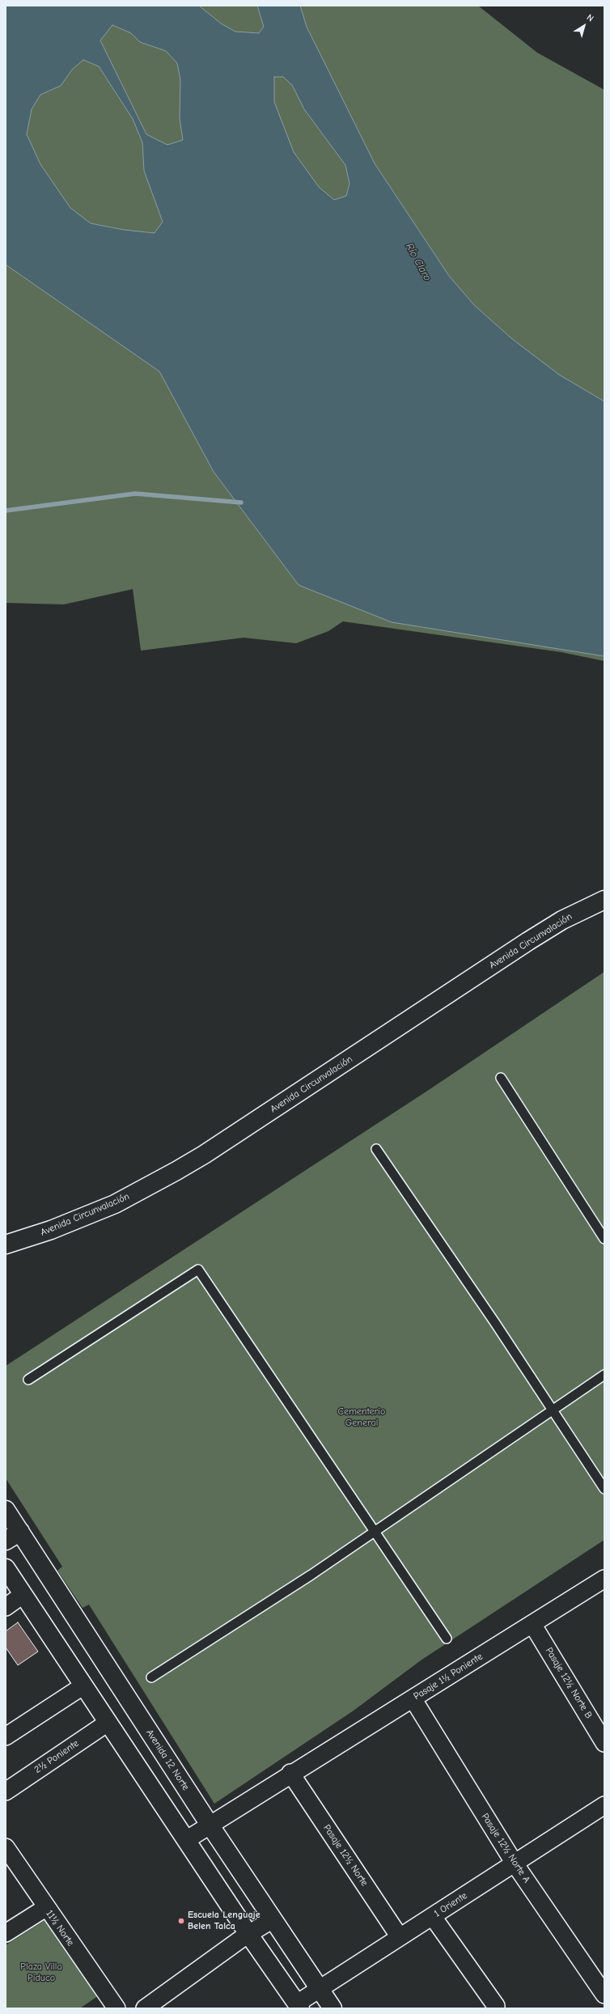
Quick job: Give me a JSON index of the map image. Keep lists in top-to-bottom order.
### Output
{
  "streets": {
    "main road": ["Avenida Circunvalación", "Avenida 12 Norte"],
    "street": [
      "Pasaje 1½ Poniente",
      "Pasaje 12½ Norte B",
      "2½ Poniente",
      "Pasaje 12½ Norte A",
      "Pasaje 12½ Norte",
      "1 Oriente",
      "11½ Norte"
    ]
  },
  "crossings": [
    ["Pasaje 1½ Poniente", "Pasaje 12½ Norte B"],
    ["Pasaje 1½ Poniente", "Avenida 12 Norte"],
    ["Pasaje 1½ Poniente", "Pasaje 12½ Norte A"],
    ["Pasaje 1½ Poniente", "Pasaje 12½ Norte"],
    ["Avenida 12 Norte", "1 Oriente"],
    ["Pasaje 12½ Norte A", "1 Oriente"],
    ["Pasaje 12½ Norte", "1 Oriente"]
  ],
  "water": ["Río Claro"],
  "parks": ["Cementerio General", "Plaza Villa Piduco"],
  "places": ["Escuela Lenguaje Belen Talca"],
  "north": "top right"
}
